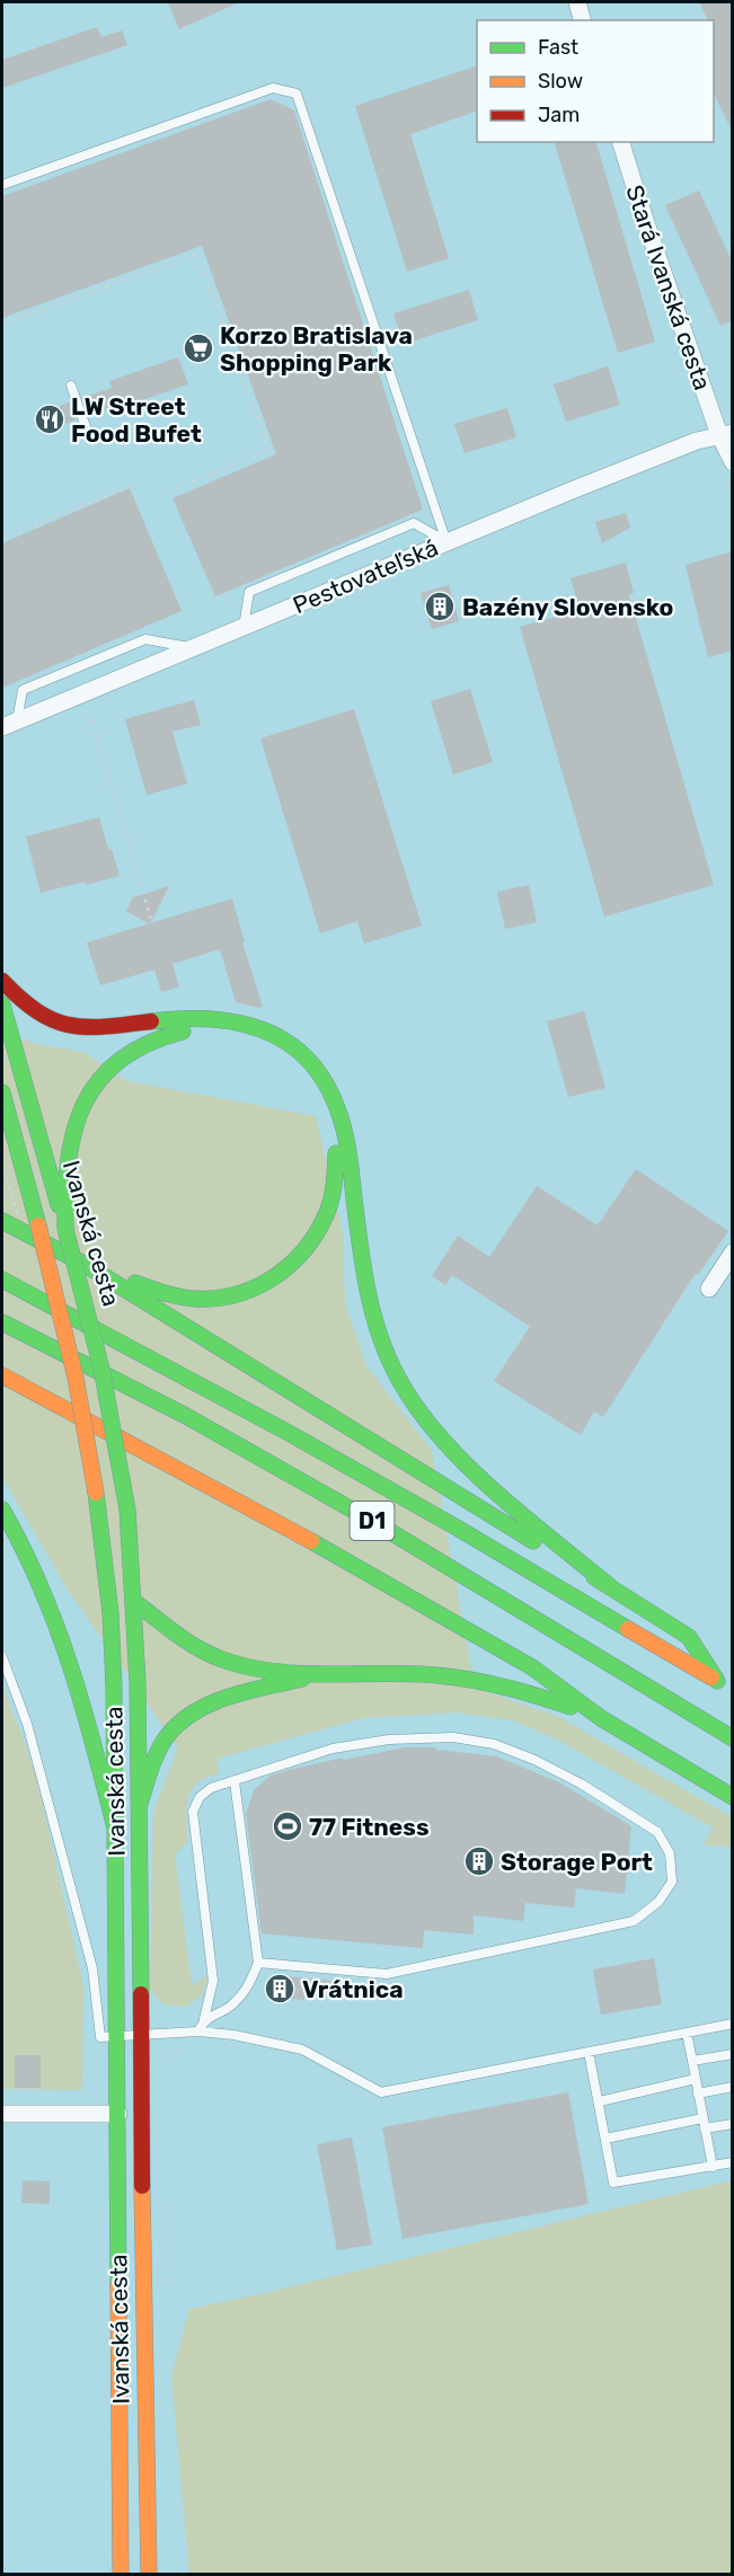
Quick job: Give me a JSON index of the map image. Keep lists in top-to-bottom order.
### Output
{
  "streets": {
    "main road": ["Ivanská cesta", "D1"],
    "street": ["Stará Ivanská cesta", "Pestovateľská"]
  },
  "crossings": [
    ["Stará Ivanská cesta", "Pestovateľská"]
  ],
  "places": {
    "supermarket": ["Korzo Bratislava Shopping Park"],
    "restaurant": ["LW Street Food Bufet"],
    "building": ["Bazény Slovensko", "Storage Port", "Vrátnica"],
    "sports": ["77 Fitness"]
  },
  "legend": ["Fast", "Slow", "Jam"]
}
